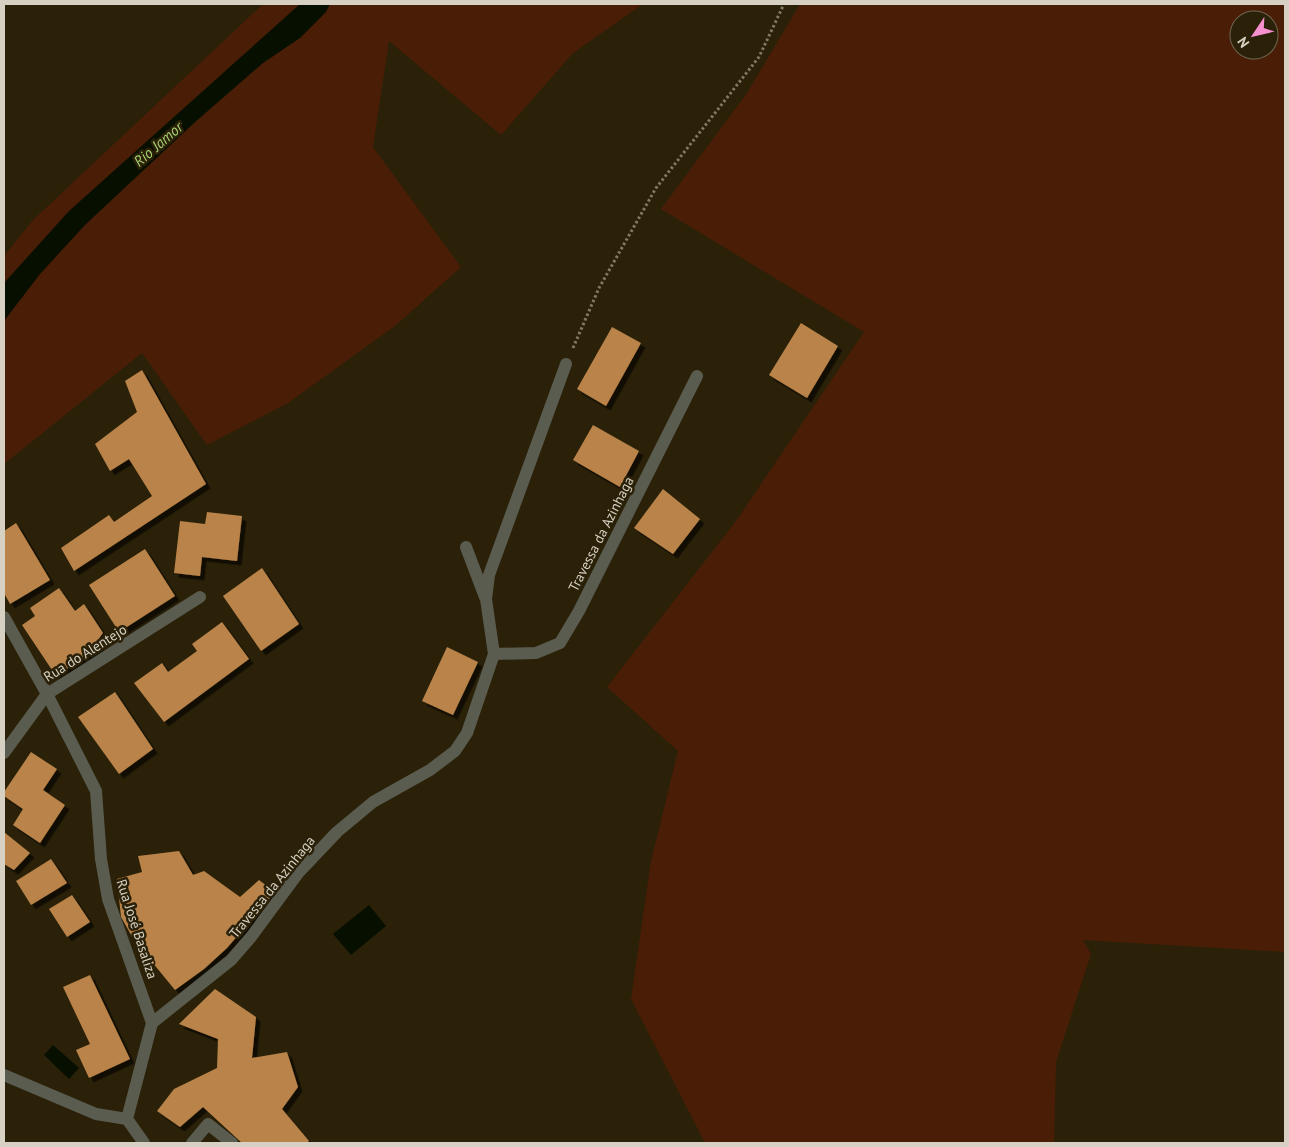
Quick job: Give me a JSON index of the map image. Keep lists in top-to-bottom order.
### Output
{
  "streets": {
    "street": ["Travessa da Azinhaga", "Rua do Alentejo", "Rua José Basaliza"]
  },
  "crossings": [
    ["Travessa da Azinhaga", "Rua José Basaliza"],
    ["Rua do Alentejo", "Rua José Basaliza"]
  ],
  "water": ["Rio Jamor"],
  "north": "bottom left"
}
